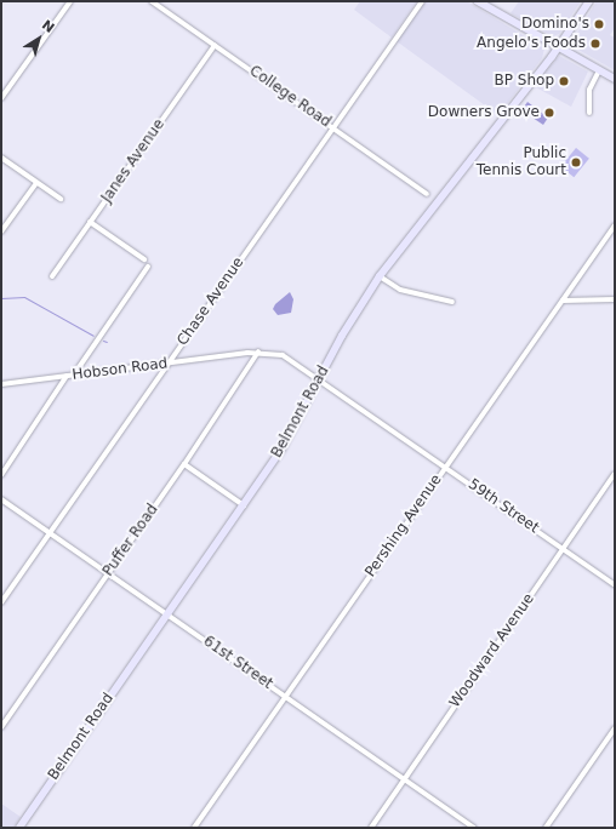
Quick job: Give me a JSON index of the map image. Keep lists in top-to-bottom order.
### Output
{
  "streets": {
    "main road": ["Belmont Road"],
    "street": [
      "College Road",
      "Janes Avenue",
      "Chase Avenue",
      "Hobson Road",
      "59th Street",
      "Pershing Avenue",
      "Puffer Road",
      "Woodward Avenue",
      "61st Street"
    ]
  },
  "crossings": [
    ["College Road", "Janes Avenue"],
    ["College Road", "Chase Avenue"],
    ["Chase Avenue", "Hobson Road"],
    ["Chase Avenue", "61st Street"],
    ["Hobson Road", "Belmont Road"],
    ["Hobson Road", "59th Street"],
    ["Hobson Road", "Puffer Road"],
    ["Belmont Road", "59th Street"],
    ["Belmont Road", "61st Street"],
    ["59th Street", "Pershing Avenue"],
    ["59th Street", "Woodward Avenue"],
    ["Pershing Avenue", "61st Street"],
    ["Puffer Road", "61st Street"],
    ["Woodward Avenue", "61st Street"]
  ],
  "places": [
    "Domino's",
    "Angelo's Foods",
    "BP Shop",
    "Downers Grove",
    "Public Tennis Court"
  ],
  "north": "top right"
}
